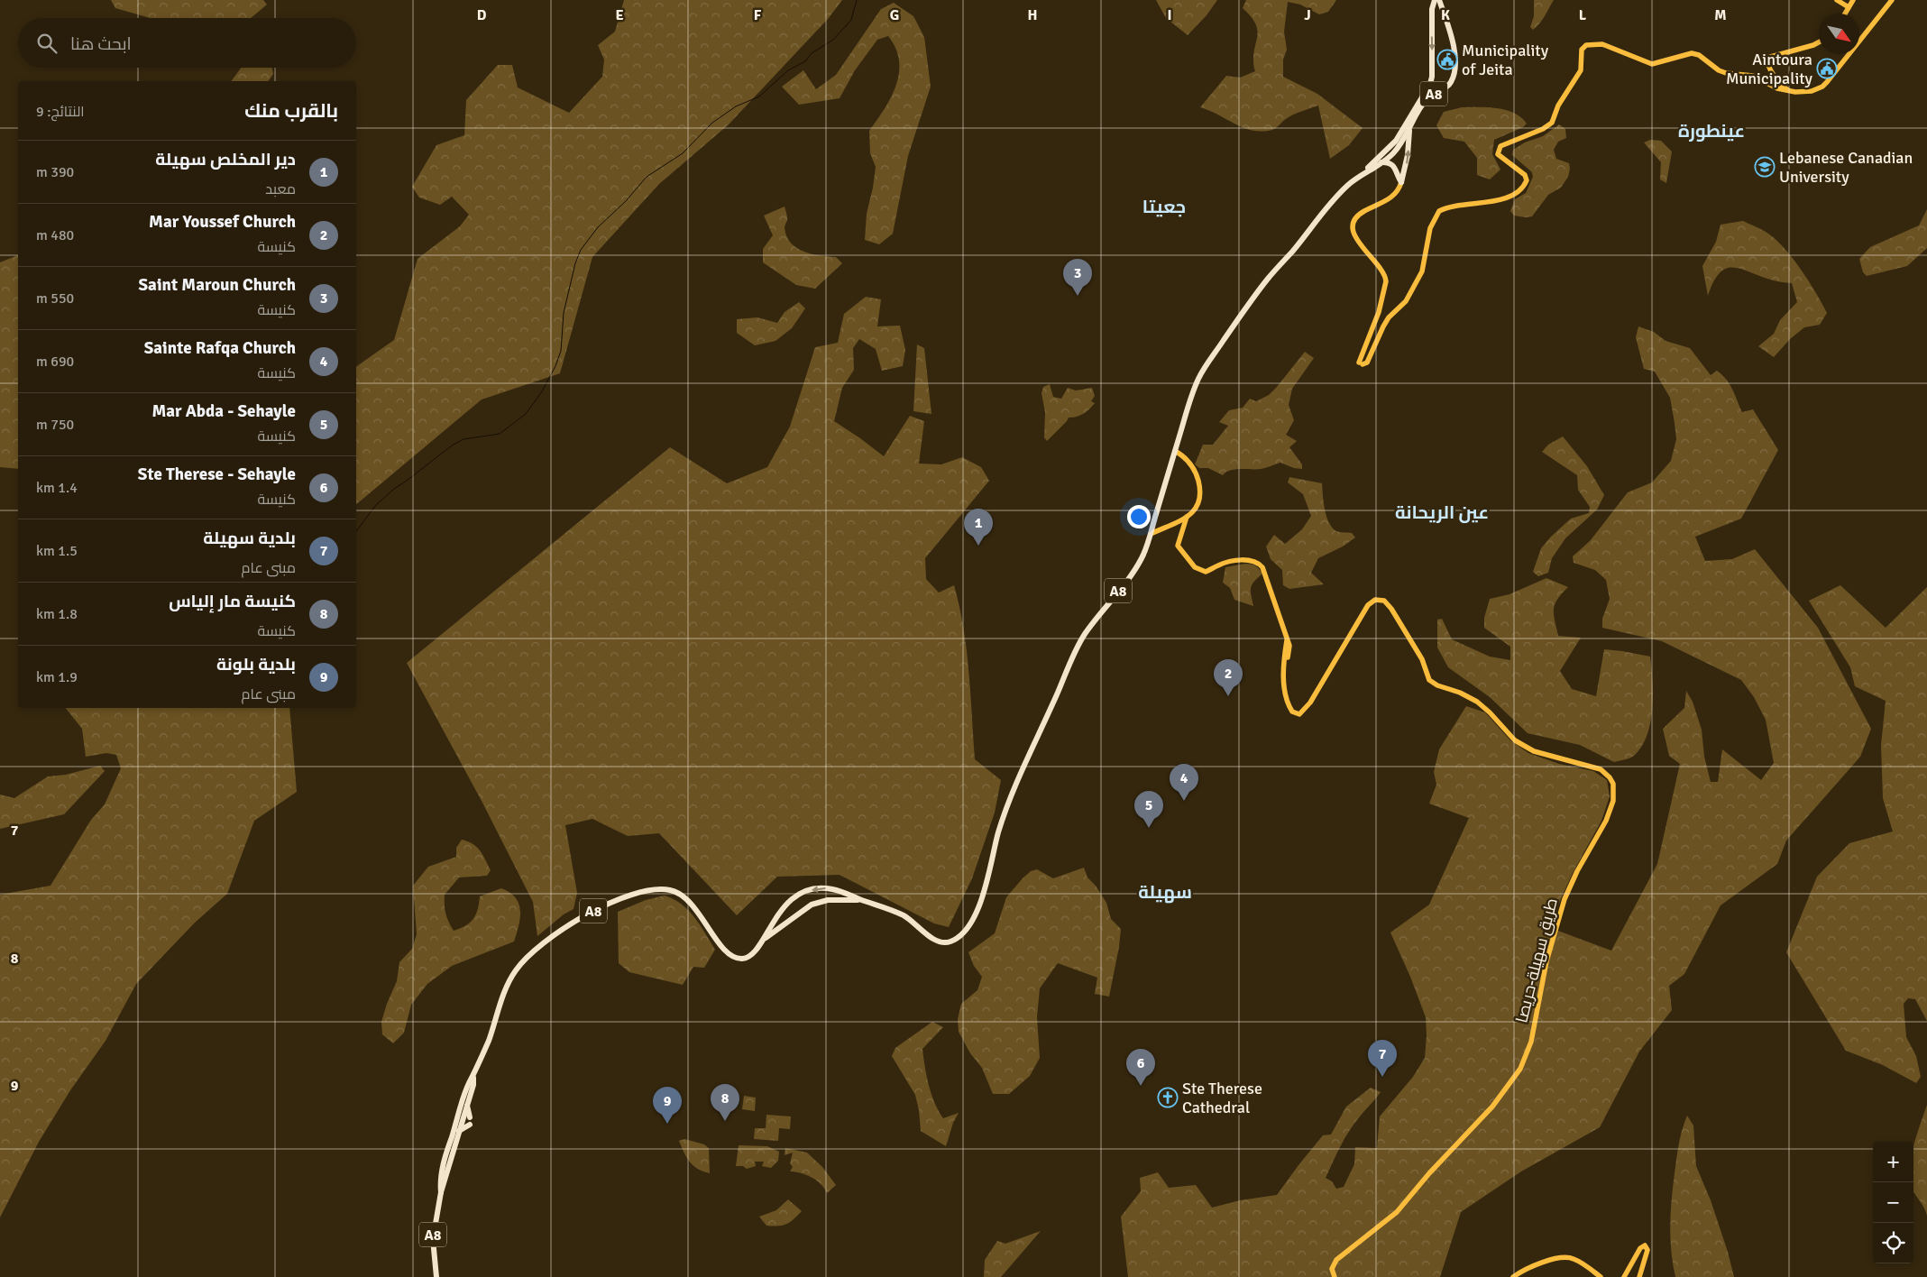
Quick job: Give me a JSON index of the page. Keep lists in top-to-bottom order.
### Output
{
  "streets": {
    "highway": ["A8"],
    "main road": ["طريق سهيلة-حريصا"]
  },
  "districts": [
    "عينطورة",
    "جعيتا",
    "عين الريحانة",
    "سهيلة"
  ],
  "places": {
    "public building": ["Municipality of Jeita", "Aintoura Municipality"],
    "school or university": ["Lebanese Canadian University"],
    "church": ["Ste Therese Cathedral"]
  },
  "north": "bottom right",
  "page": {
    "search": "ابحث هنا",
    "heading": ["بالقرب منك", "النتائج: 9"],
    "list": [
      {
        "mark": "1",
        "name": "دير المخلص سهيلة",
        "note": "معبد",
        "value": "390 m"
      },
      {
        "mark": "2",
        "name": "Mar Youssef Church",
        "note": "كنيسة",
        "value": "480 m"
      },
      {
        "mark": "3",
        "name": "Saint Maroun Church",
        "note": "كنيسة",
        "value": "550 m"
      },
      {
        "mark": "4",
        "name": "Sainte Rafqa Church",
        "note": "كنيسة",
        "value": "690 m"
      },
      {
        "mark": "5",
        "name": "Mar Abda - Sehayle",
        "note": "كنيسة",
        "value": "750 m"
      },
      {
        "mark": "6",
        "name": "Ste Therese - Sehayle",
        "note": "كنيسة",
        "value": "1.4 km"
      },
      {
        "mark": "7",
        "name": "بلدية سهيلة",
        "note": "مبنى عام",
        "value": "1.5 km"
      },
      {
        "mark": "8",
        "name": "كنيسة مار إلياس",
        "note": "كنيسة",
        "value": "1.8 km"
      },
      {
        "mark": "9",
        "name": "بلدية بلونة",
        "note": "مبنى عام",
        "value": "1.9 km"
      }
    ],
    "pins": [
      "3",
      "1",
      "2",
      "4",
      "5",
      "7",
      "6",
      "8",
      "9"
    ],
    "map_buttons": ["+", "−"]
  },
  "grid": {
    "columns": [
      "D",
      "E",
      "F",
      "G",
      "H",
      "I",
      "J",
      "K",
      "L",
      "M"
    ],
    "rows": ["7", "8", "9"]
  }
}
